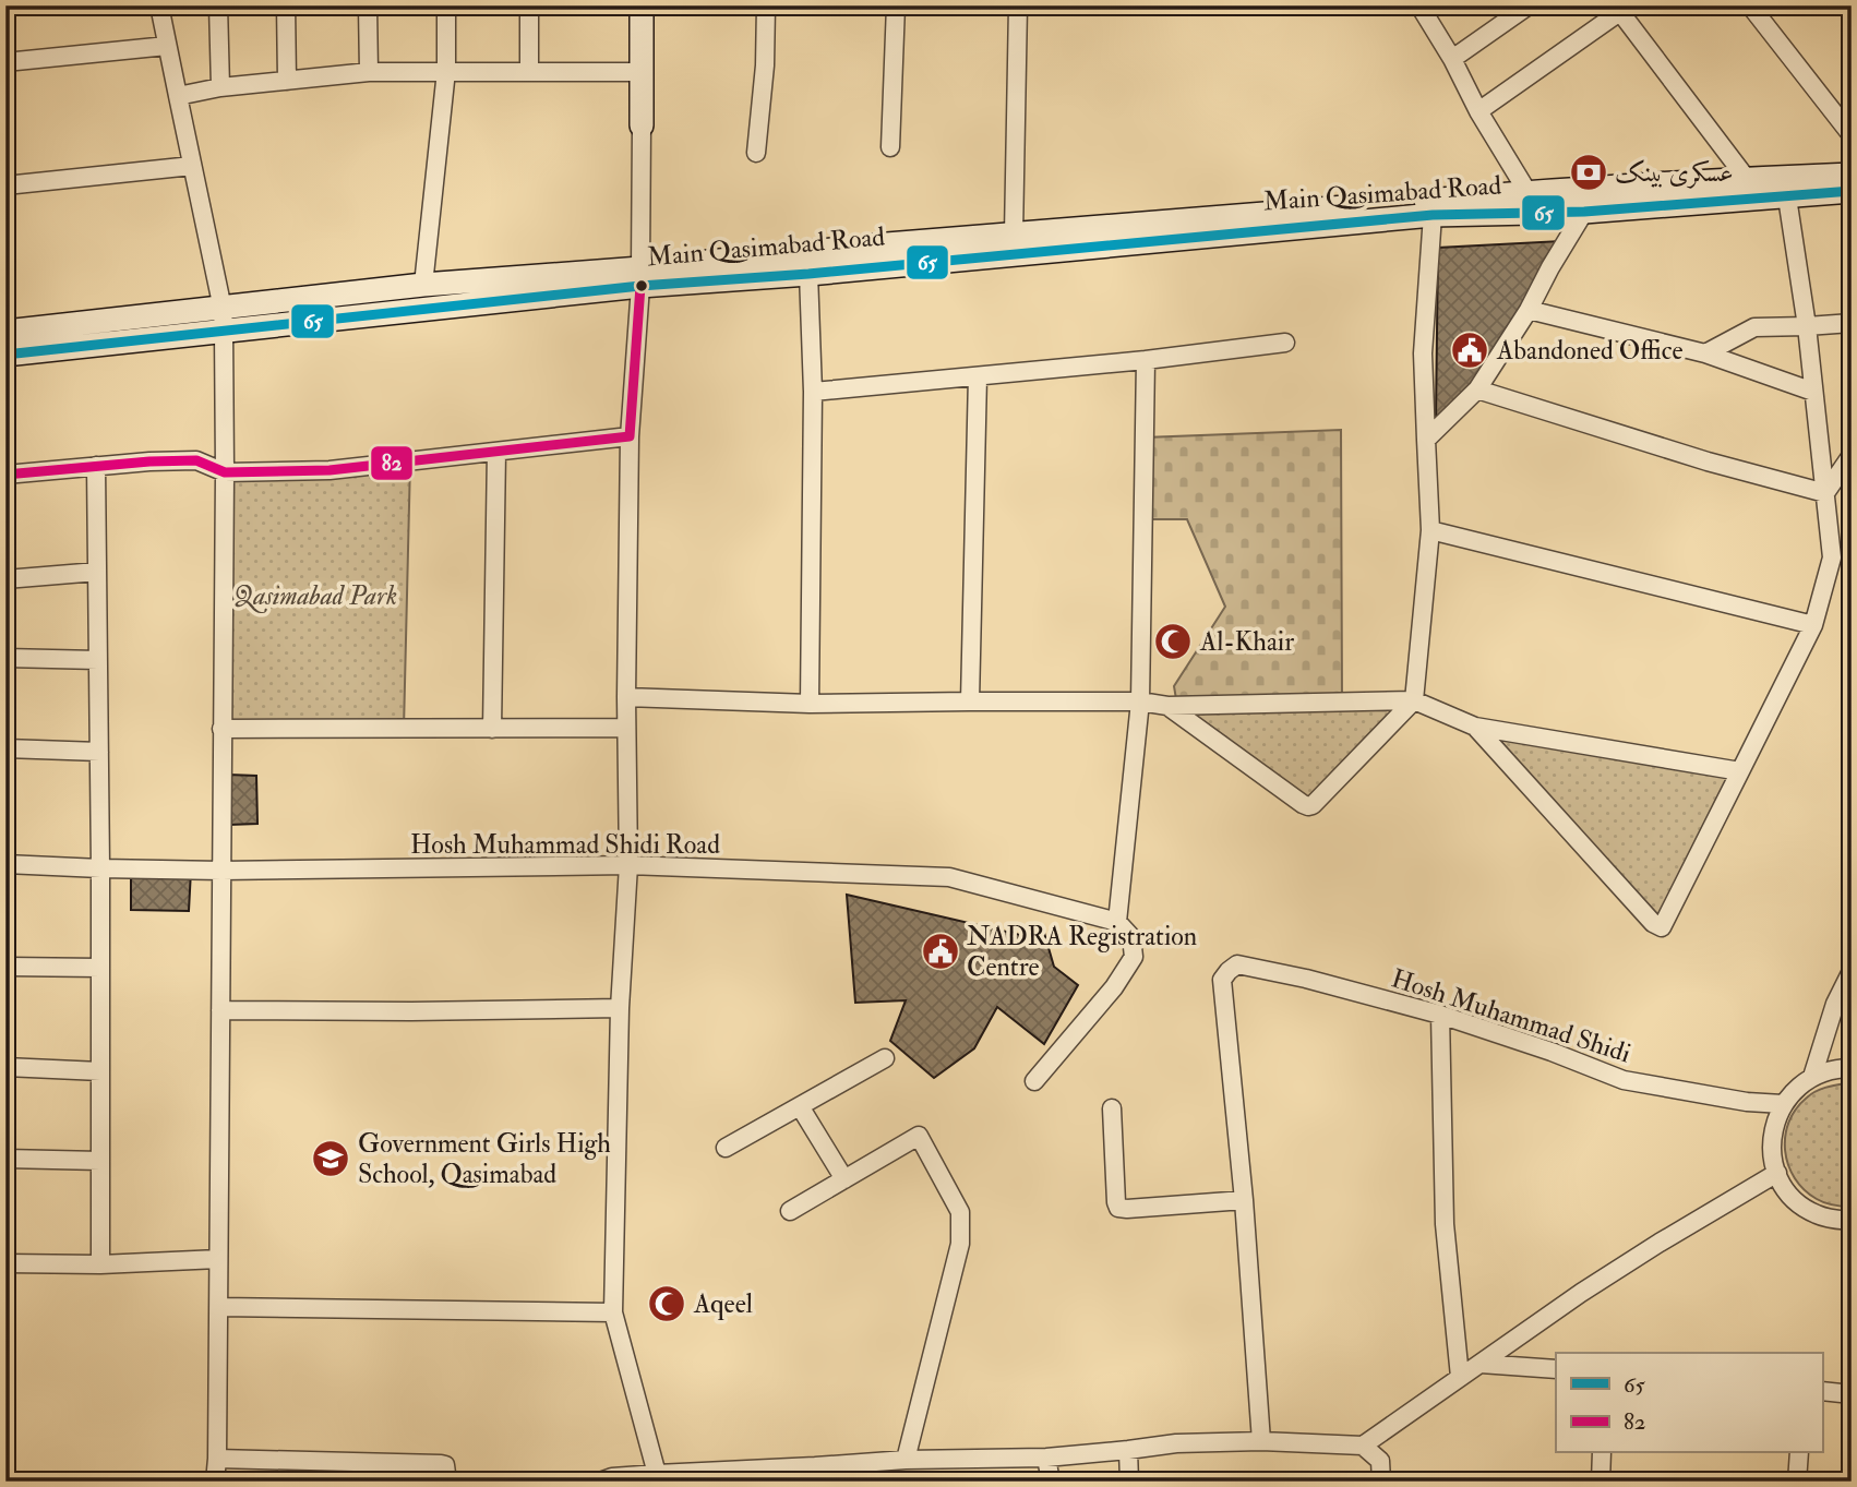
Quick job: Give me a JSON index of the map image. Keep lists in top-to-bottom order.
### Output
{
  "streets": {
    "main road": ["Main Qasimabad Road"],
    "street": ["Hosh Muhammad Shidi Road", "Hosh Muhammad Shidi"]
  },
  "parks": ["Qasimabad Park"],
  "places": {
    "bank": ["عسکری بینک"],
    "public building": ["Abandoned Office", "NADRA Registration Centre"],
    "mosque": ["Al-Khair", "Aqeel"],
    "school or university": ["Government Girls High School, Qasimabad"]
  },
  "lines": ["transit line 65", "transit line 82"],
  "legend": ["65", "82"]
}
